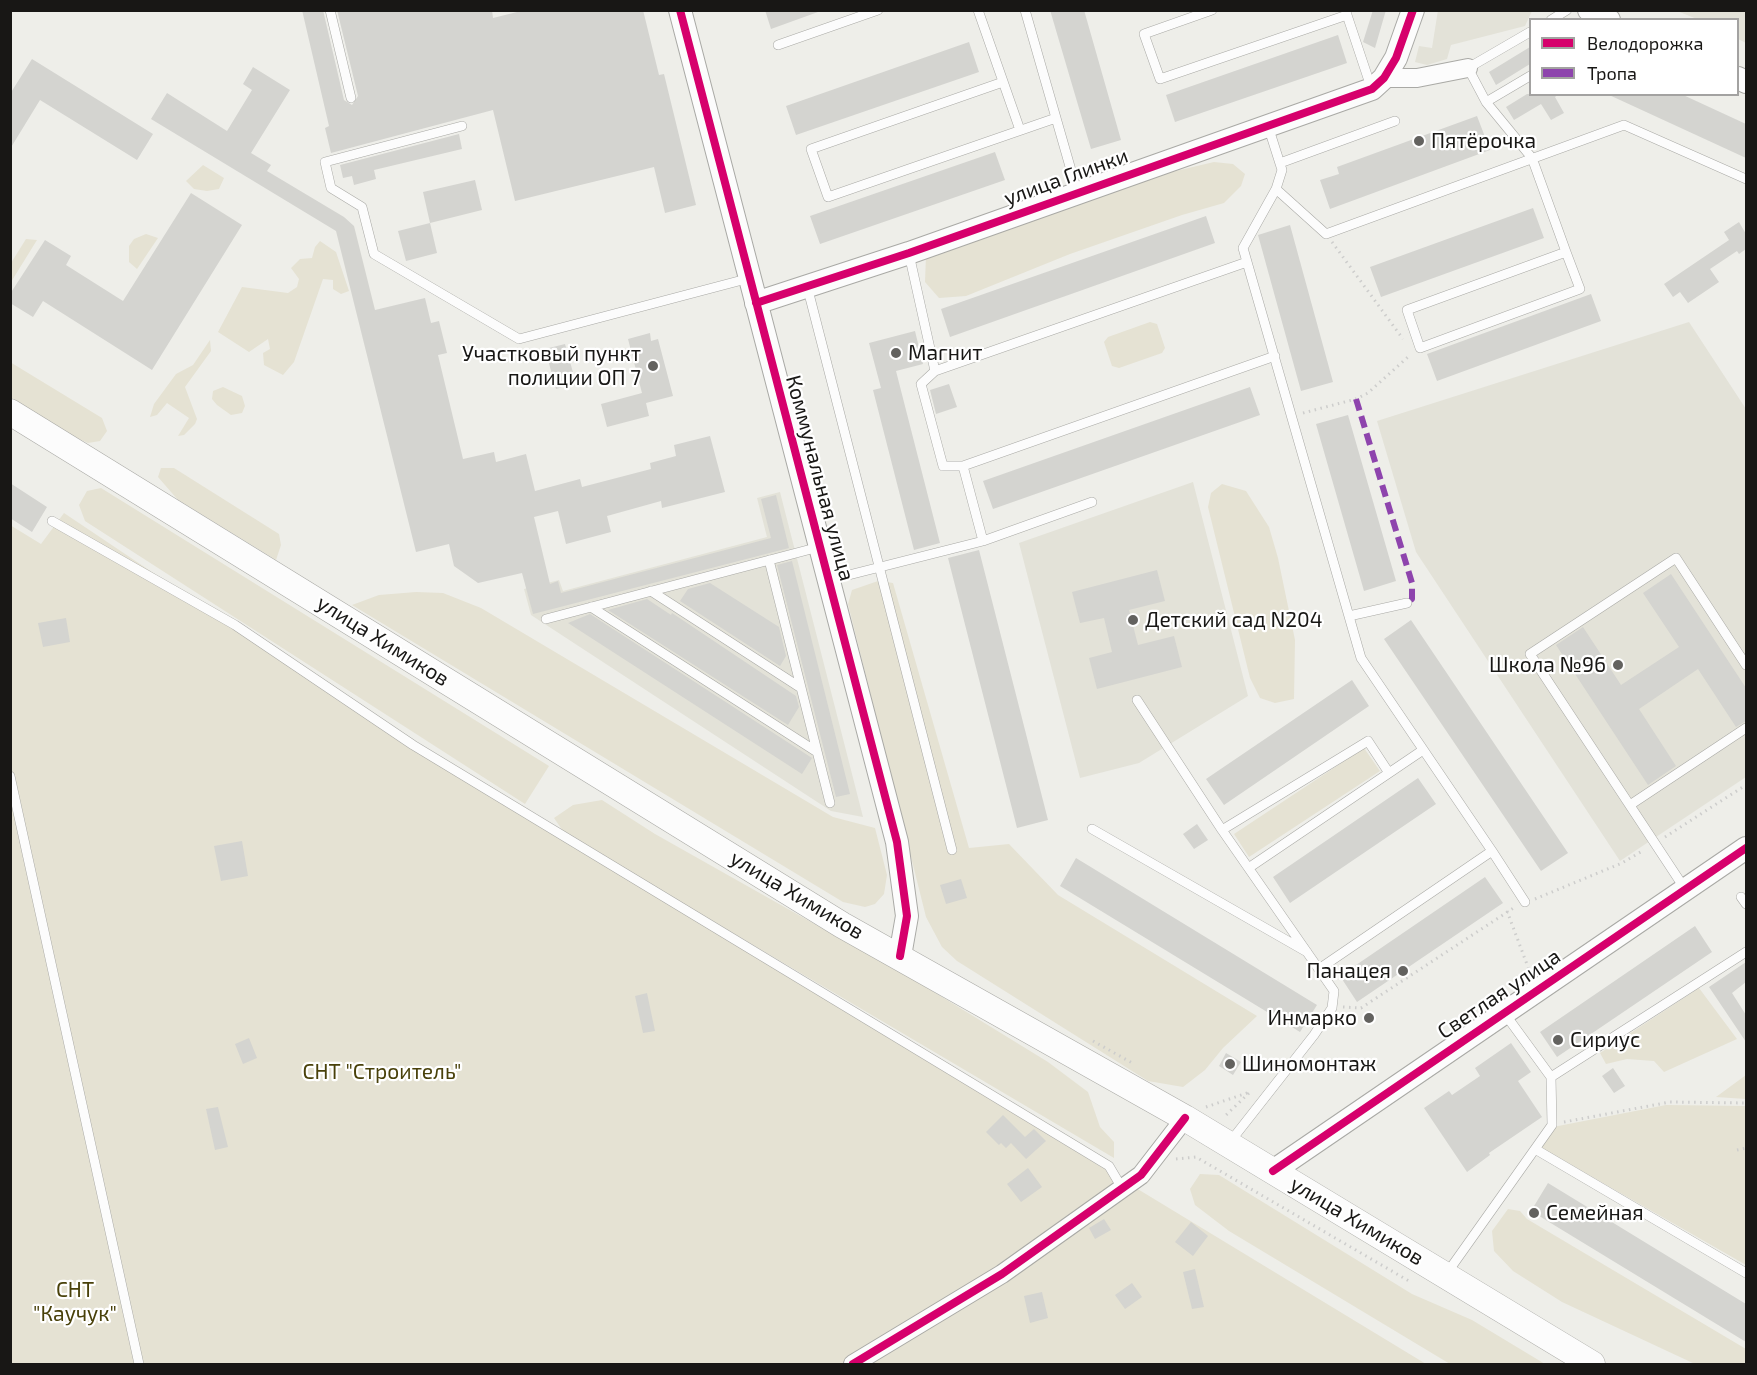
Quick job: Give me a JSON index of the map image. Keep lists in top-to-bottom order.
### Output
{
  "streets": {
    "main road": ["улица Химиков"],
    "street": ["улица Глинки", "Коммунальная улица", "Светлая улица"]
  },
  "crossings": [
    ["улица Глинки", "Коммунальная улица"],
    ["Коммунальная улица", "улица Химиков"],
    ["улица Химиков", "Светлая улица"]
  ],
  "parks": ["СНТ \"Строитель\"", "СНТ \"Каучук\""],
  "places": [
    "Пятёрочка",
    "Магнит",
    "Участковый пункт полиции ОП 7",
    "Детский сад N204",
    "Школа №96",
    "Панацея",
    "Инмарко",
    "Сириус",
    "Шиномонтаж",
    "Семейная"
  ],
  "legend": ["Велодорожка", "Тропа"]
}
